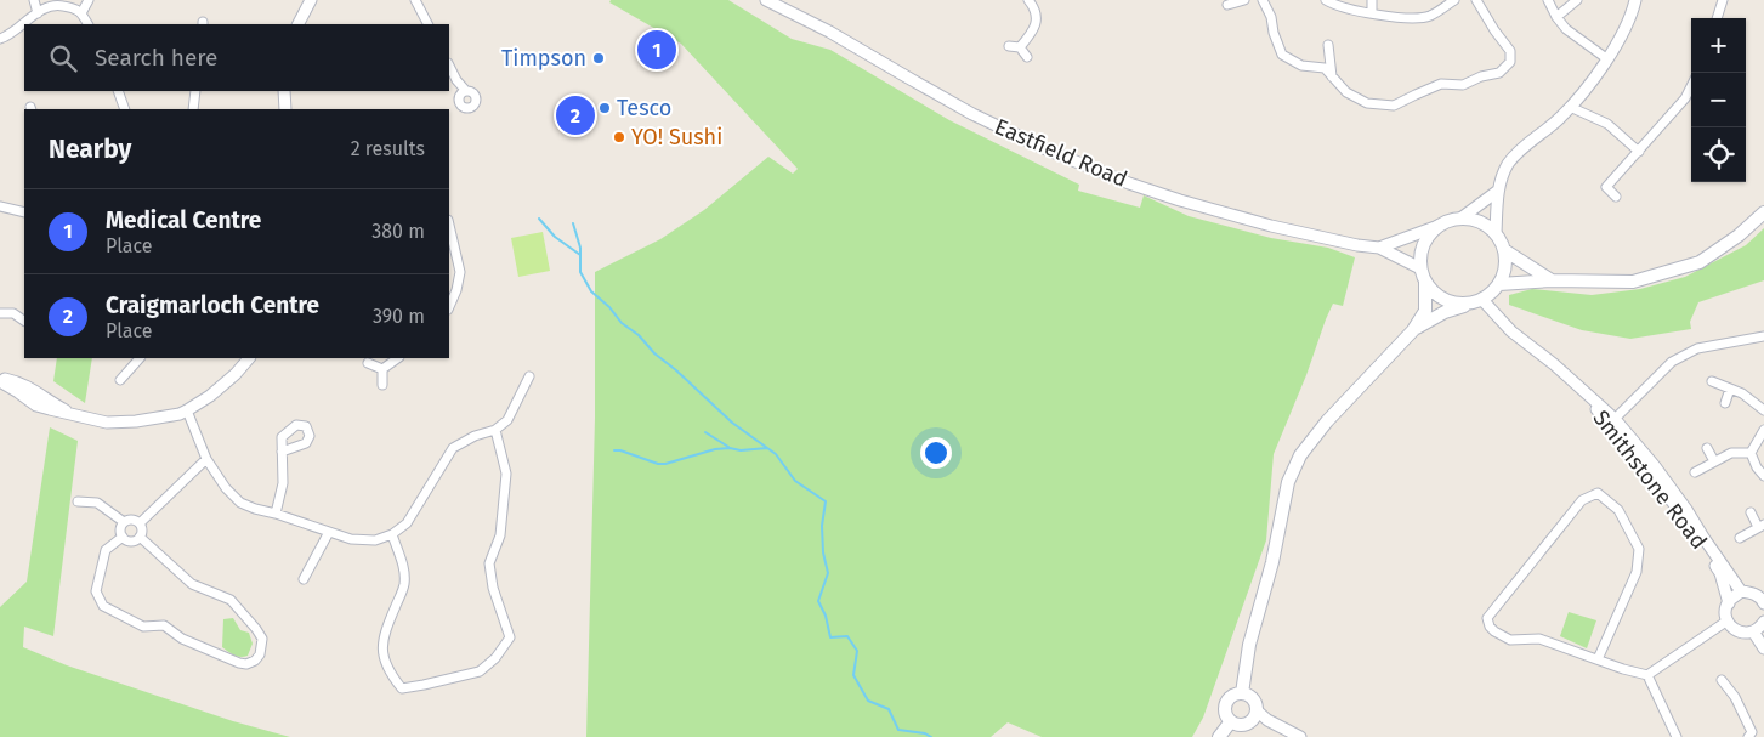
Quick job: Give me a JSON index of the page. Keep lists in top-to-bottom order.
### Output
{
  "streets": {
    "street": ["Eastfield Road", "Smithstone Road"]
  },
  "crossings": [
    ["Eastfield Road", "Smithstone Road"]
  ],
  "places": ["Timpson", "Tesco", "YO! Sushi"],
  "page": {
    "map_buttons": ["+", "−"],
    "search": "Search here",
    "pins": ["1", "2"],
    "heading": ["Nearby", "2 results"],
    "list": [
      {
        "mark": "1",
        "name": "Medical Centre",
        "note": "Place",
        "value": "380 m"
      },
      {
        "mark": "2",
        "name": "Craigmarloch Centre",
        "note": "Place",
        "value": "390 m"
      }
    ]
  }
}
